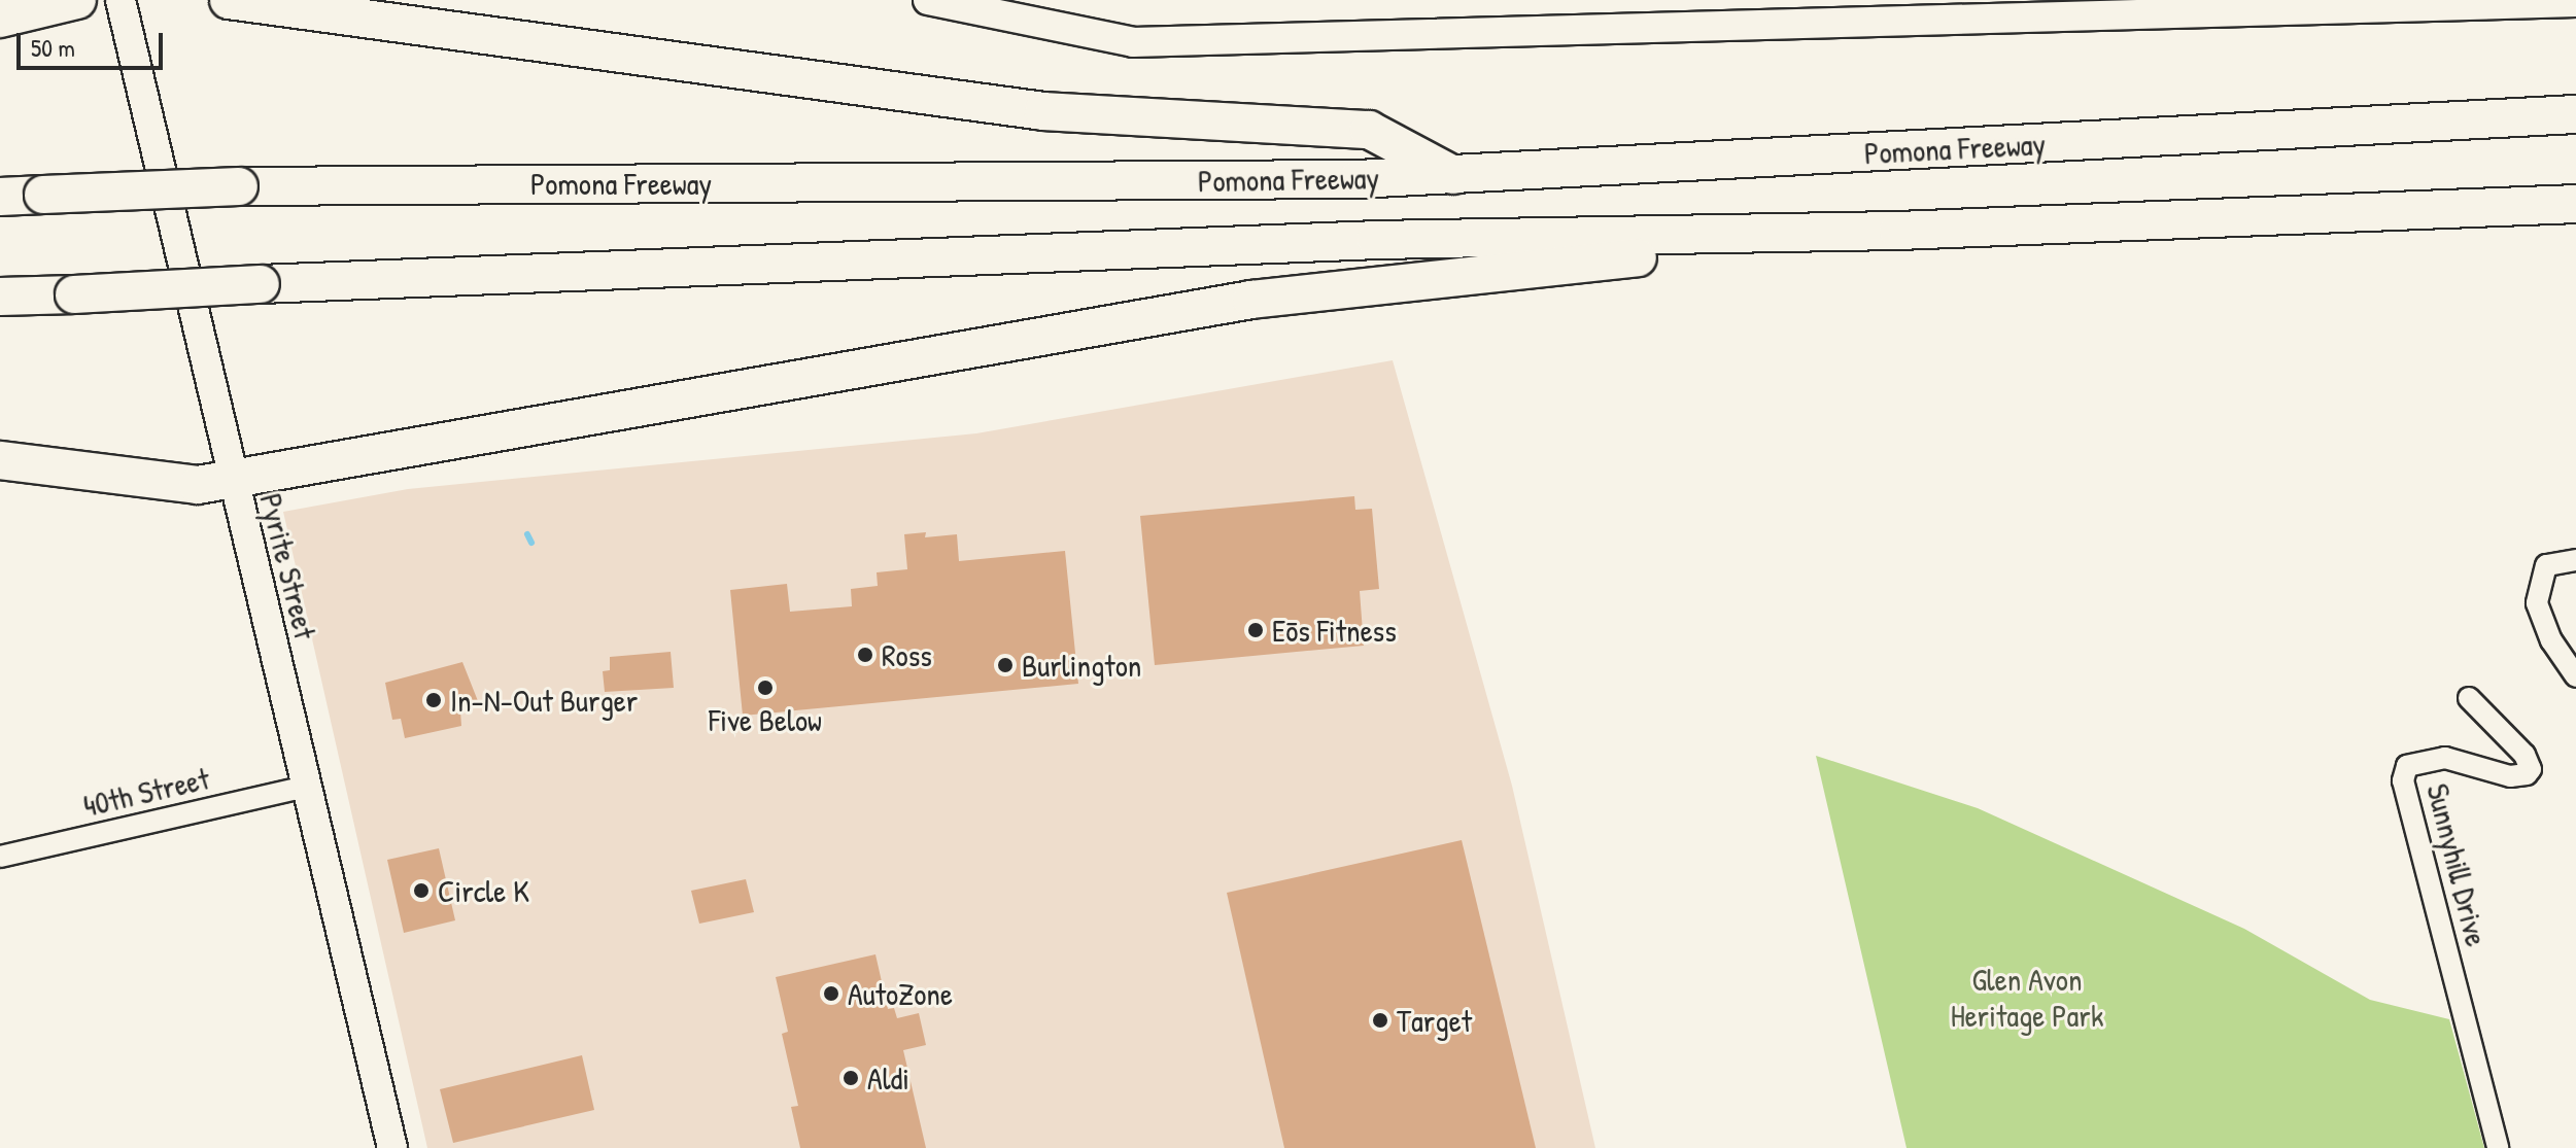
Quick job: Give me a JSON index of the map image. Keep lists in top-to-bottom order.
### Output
{
  "streets": {
    "highway": ["Pomona Freeway"],
    "street": ["Pyrite Street", "40th Street", "Sunnyhill Drive"]
  },
  "crossings": [
    ["Pyrite Street", "40th Street"]
  ],
  "parks": ["Glen Avon Heritage Park"],
  "places": [
    "Eōs Fitness",
    "Ross",
    "Burlington",
    "Five Below",
    "In-N-Out Burger",
    "Circle K",
    "AutoZone",
    "Target",
    "Aldi"
  ],
  "scale_bar": "50 m"
}
